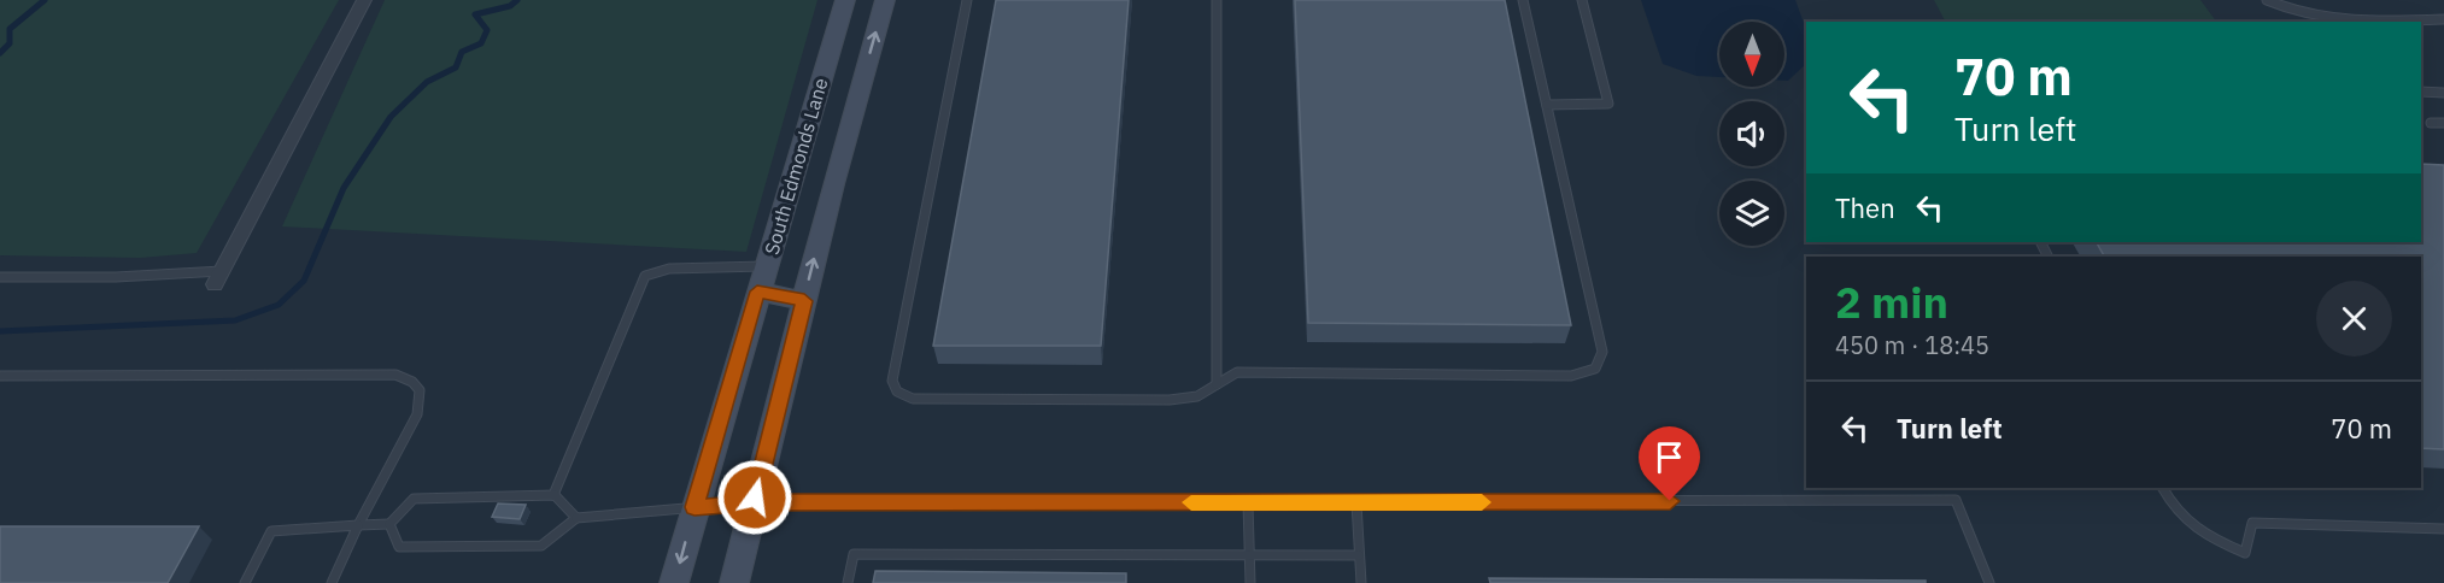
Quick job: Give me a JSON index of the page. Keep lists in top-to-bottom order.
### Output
{
  "streets": {
    "main road": ["South Edmonds Lane"]
  },
  "north": "bottom",
  "page": {
    "turn": ["70 m", "Turn left"],
    "then": "Then",
    "heading": ["2 min", "450 m · 18:45"],
    "list": [
      {
        "name": "Turn left",
        "value": "70 m"
      }
    ]
  }
}
